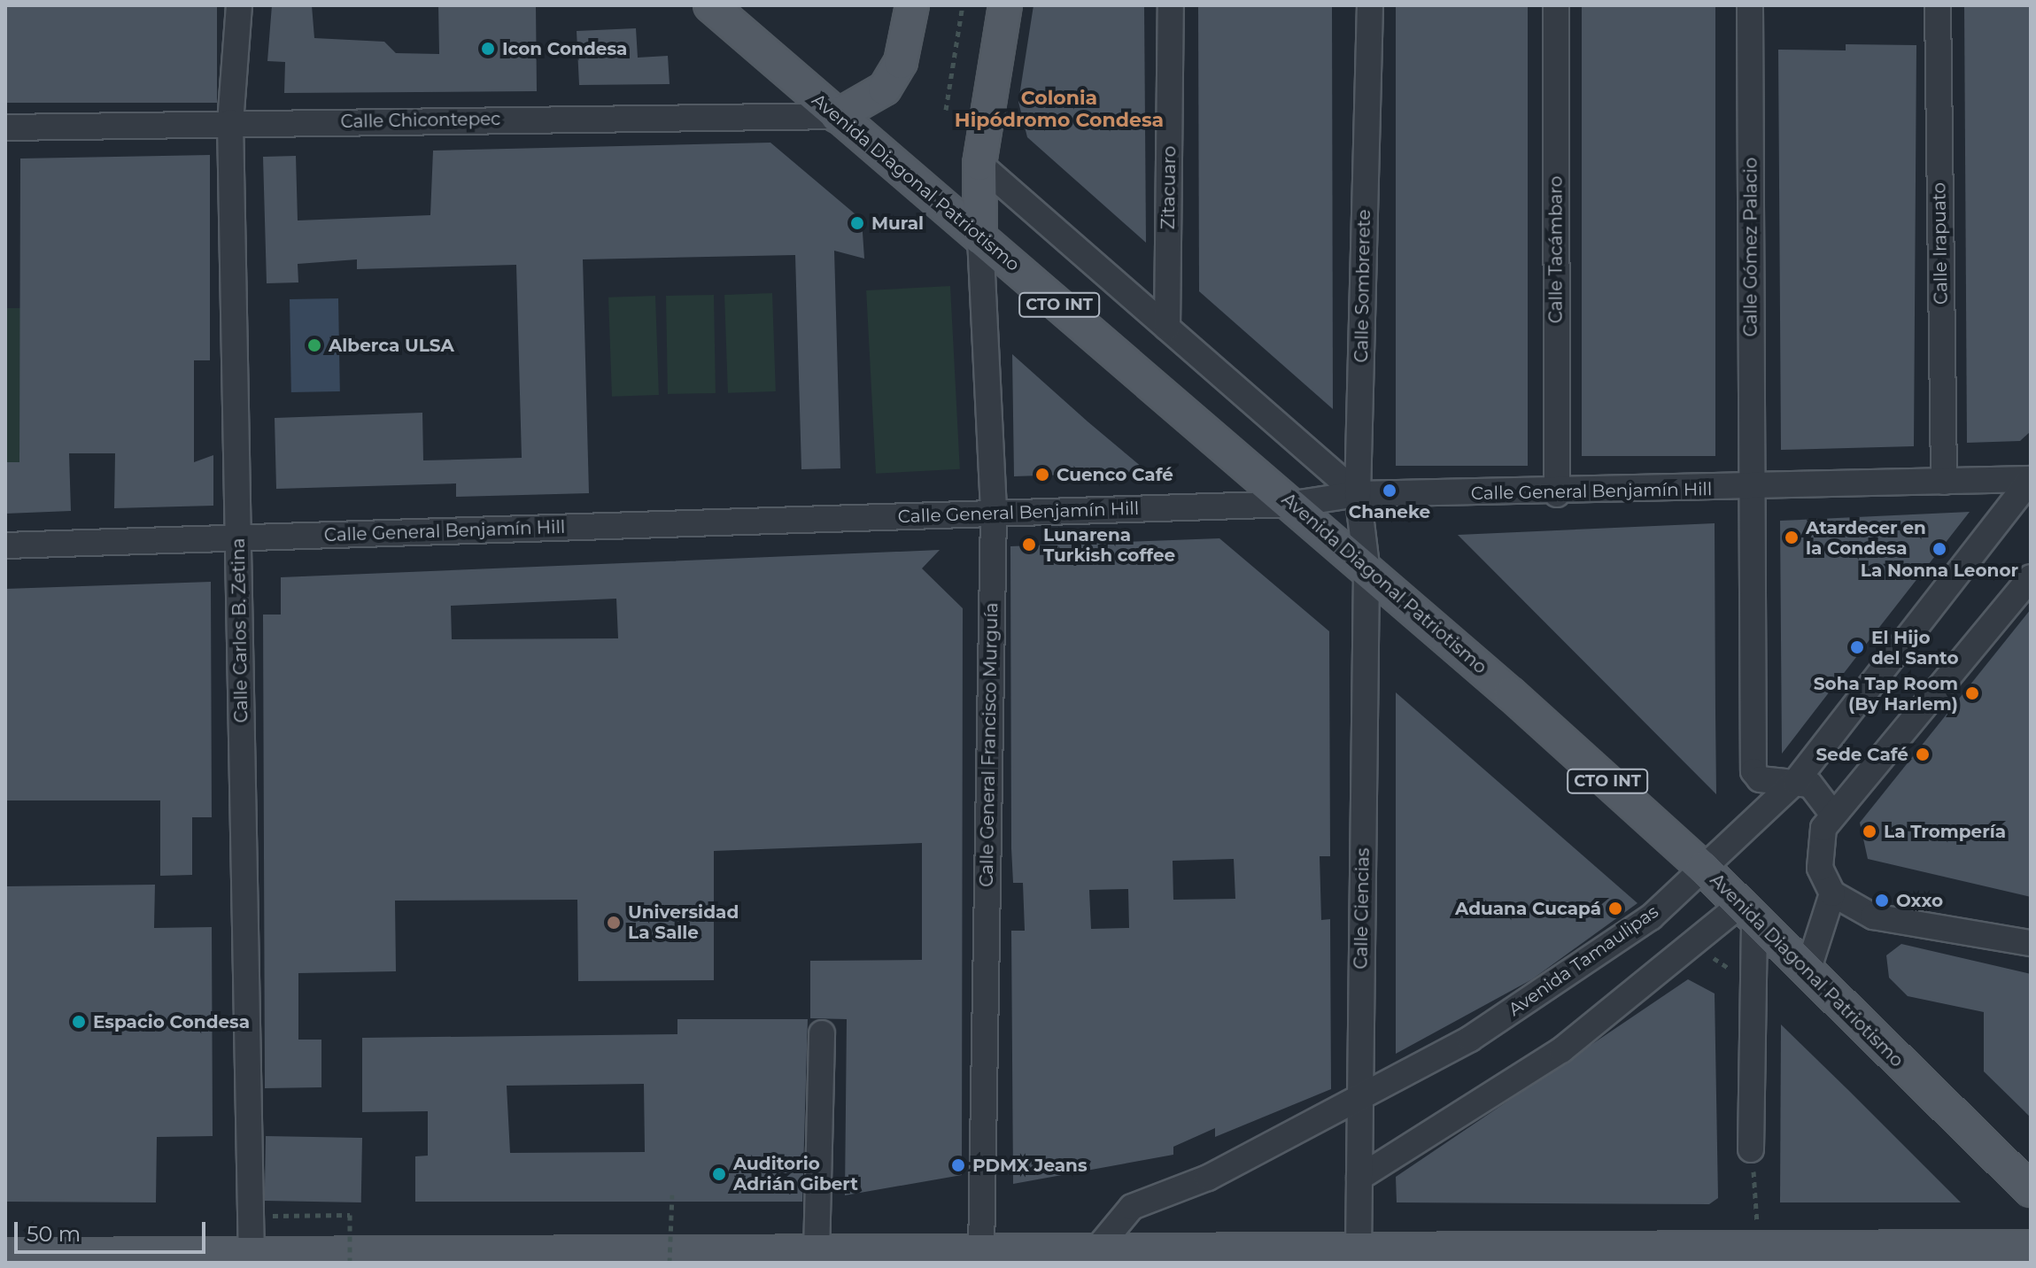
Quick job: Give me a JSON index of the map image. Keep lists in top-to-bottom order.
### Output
{
  "streets": {
    "main road": ["Avenida Diagonal Patriotismo", "CTO INT"],
    "street": [
      "Calle Chicontepec",
      "Zitacuaro",
      "Calle Irapuato",
      "Calle Gómez Palacio",
      "Calle Tacámbaro",
      "Calle Sombrerete",
      "Calle General Benjamín Hill",
      "Calle Carlos B. Zetina",
      "Calle General Francisco Murguía",
      "Calle Ciencias",
      "Avenida Tamaulipas"
    ]
  },
  "crossings": [
    ["Calle Chicontepec", "Avenida Diagonal Patriotismo"],
    ["Calle Chicontepec", "Calle Carlos B. Zetina"],
    ["Avenida Diagonal Patriotismo", "Calle Sombrerete"],
    ["Avenida Diagonal Patriotismo", "Calle General Benjamín Hill"],
    ["Avenida Diagonal Patriotismo", "Calle General Francisco Murguía"],
    ["Avenida Diagonal Patriotismo", "Calle Ciencias"],
    ["Avenida Diagonal Patriotismo", "Avenida Tamaulipas"],
    ["Calle Irapuato", "Calle General Benjamín Hill"],
    ["Calle Gómez Palacio", "Calle General Benjamín Hill"],
    ["Calle Gómez Palacio", "Avenida Tamaulipas"],
    ["Calle Tacámbaro", "Calle General Benjamín Hill"],
    ["Calle Sombrerete", "Calle General Benjamín Hill"],
    ["Calle Sombrerete", "Calle Ciencias"],
    ["Calle General Benjamín Hill", "Calle Carlos B. Zetina"],
    ["Calle General Benjamín Hill", "Calle General Francisco Murguía"],
    ["Calle General Benjamín Hill", "Avenida Tamaulipas"],
    ["Calle Ciencias", "Avenida Tamaulipas"]
  ],
  "districts": ["Colonia Hipódromo Condesa"],
  "places": [
    "Icon Condesa",
    "Mural",
    "Alberca ULSA",
    "Cuenco Café",
    "Chaneke",
    "Atardecer en la Condesa",
    "Lunarena Turkish coffee",
    "La Nonna Leonor",
    "El Hijo del Santo",
    "Soha Tap Room (By Harlem)",
    "Sede Café",
    "La Trompería",
    "Oxxo",
    "Aduana Cucapá",
    "Universidad La Salle",
    "Espacio Condesa",
    "PDMX Jeans",
    "Auditorio Adrián Gibert"
  ],
  "scale_bar": "50 m"
}
